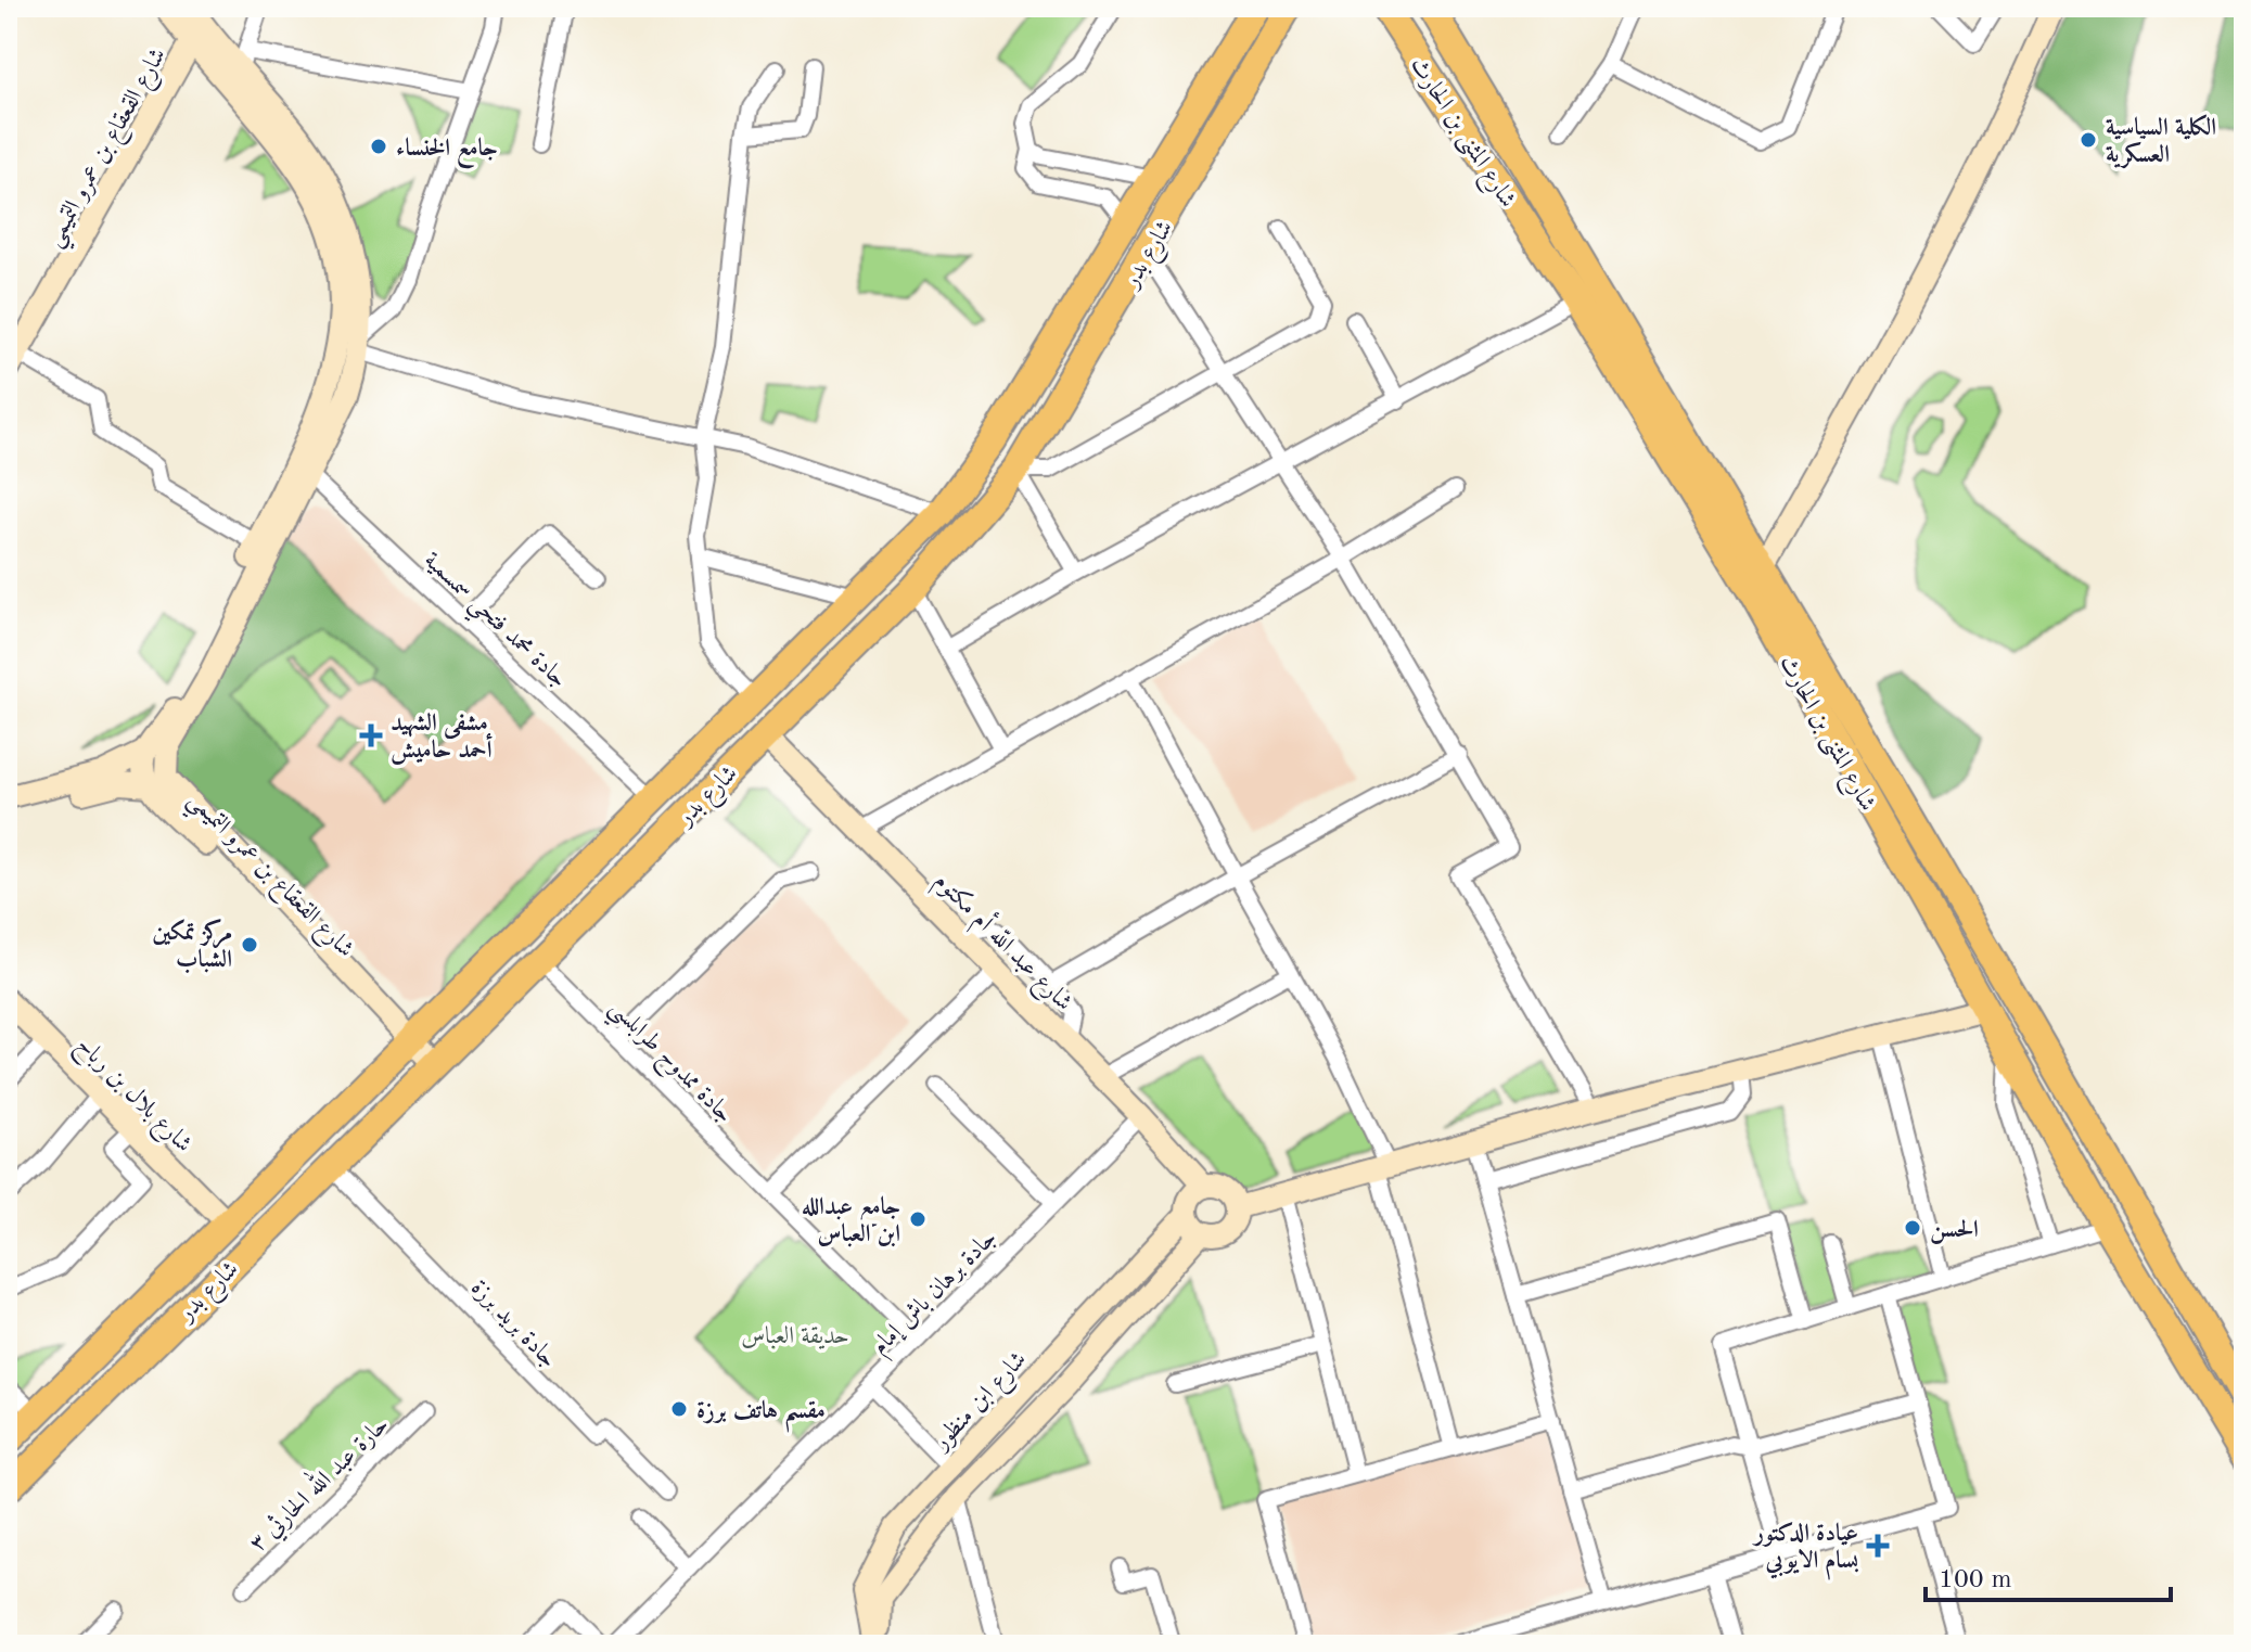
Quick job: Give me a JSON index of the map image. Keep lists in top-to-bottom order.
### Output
{
  "streets": {
    "main road": [
      "شارع المثنى بن الحارث",
      "شارع القعقاع بن عمرو التميمي",
      "شارع بدر",
      "شارع عبد اللّه أم مكتوم",
      "شارع بلال بن رباح",
      "شارع ابن منظور"
    ],
    "street": [
      "جادة محمد فتحي سمسمية",
      "جادة ممدوح طرابلسي",
      "جادة برهان باش إمام",
      "جادة بريد برزة",
      "حارة عبد الله الحارثي ٣"
    ]
  },
  "crossings": [
    ["شارع القعقاع بن عمرو التميمي", "شارع بدر"],
    ["شارع بدر", "جادة محمد فتحي سمسمية"],
    ["شارع بدر", "شارع عبد اللّه أم مكتوم"],
    ["شارع بدر", "جادة ممدوح طرابلسي"],
    ["شارع بدر", "شارع بلال بن رباح"],
    ["شارع بدر", "جادة بريد برزة"],
    ["شارع عبد اللّه أم مكتوم", "جادة برهان باش إمام"],
    ["شارع عبد اللّه أم مكتوم", "شارع ابن منظور"],
    ["جادة ممدوح طرابلسي", "جادة برهان باش إمام"]
  ],
  "parks": ["حديقة العباس"],
  "places": {
    "other": [
      "الكلية السياسية العسكرية",
      "جامع الخنساء",
      "مركز تمكين الشباب",
      "جامع عبدالله ابن العباس",
      "الحسن",
      "مقسم هاتف برزة"
    ],
    "health": ["مشفى الشهيد أحمد حاميش", "عيادة الدكتور بسام الايوبي"]
  },
  "scale_bar": "100 m"
}
